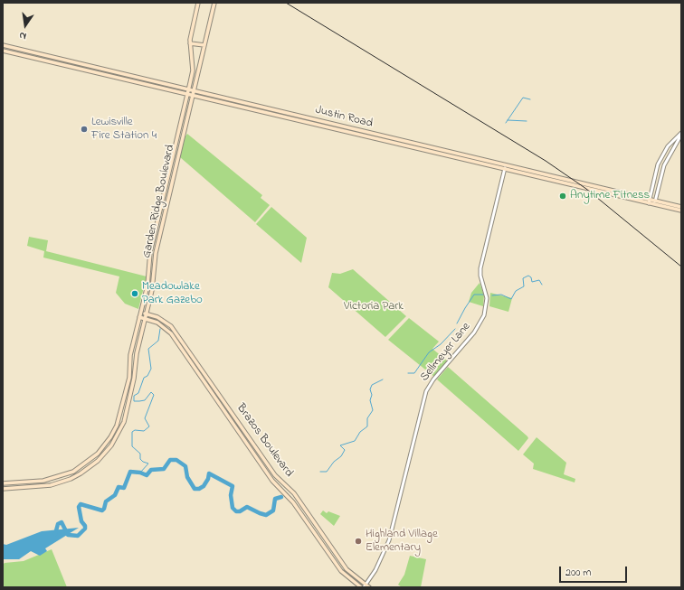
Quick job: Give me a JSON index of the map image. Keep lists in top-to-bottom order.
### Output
{
  "streets": {
    "main road": ["Justin Road", "Garden Ridge Boulevard", "Brazos Boulevard"],
    "street": ["Sellmeyer Lane"]
  },
  "crossings": [
    ["Justin Road", "Garden Ridge Boulevard"],
    ["Justin Road", "Sellmeyer Lane"],
    ["Garden Ridge Boulevard", "Brazos Boulevard"],
    ["Sellmeyer Lane", "Brazos Boulevard"]
  ],
  "parks": ["Victoria Park"],
  "places": [
    "Lewisville Fire Station 4",
    "Anytime Fitness",
    "Meadowlake Park Gazebo",
    "Highland Village Elementary"
  ],
  "scale_bar": "200 m",
  "north": "bottom"
}
